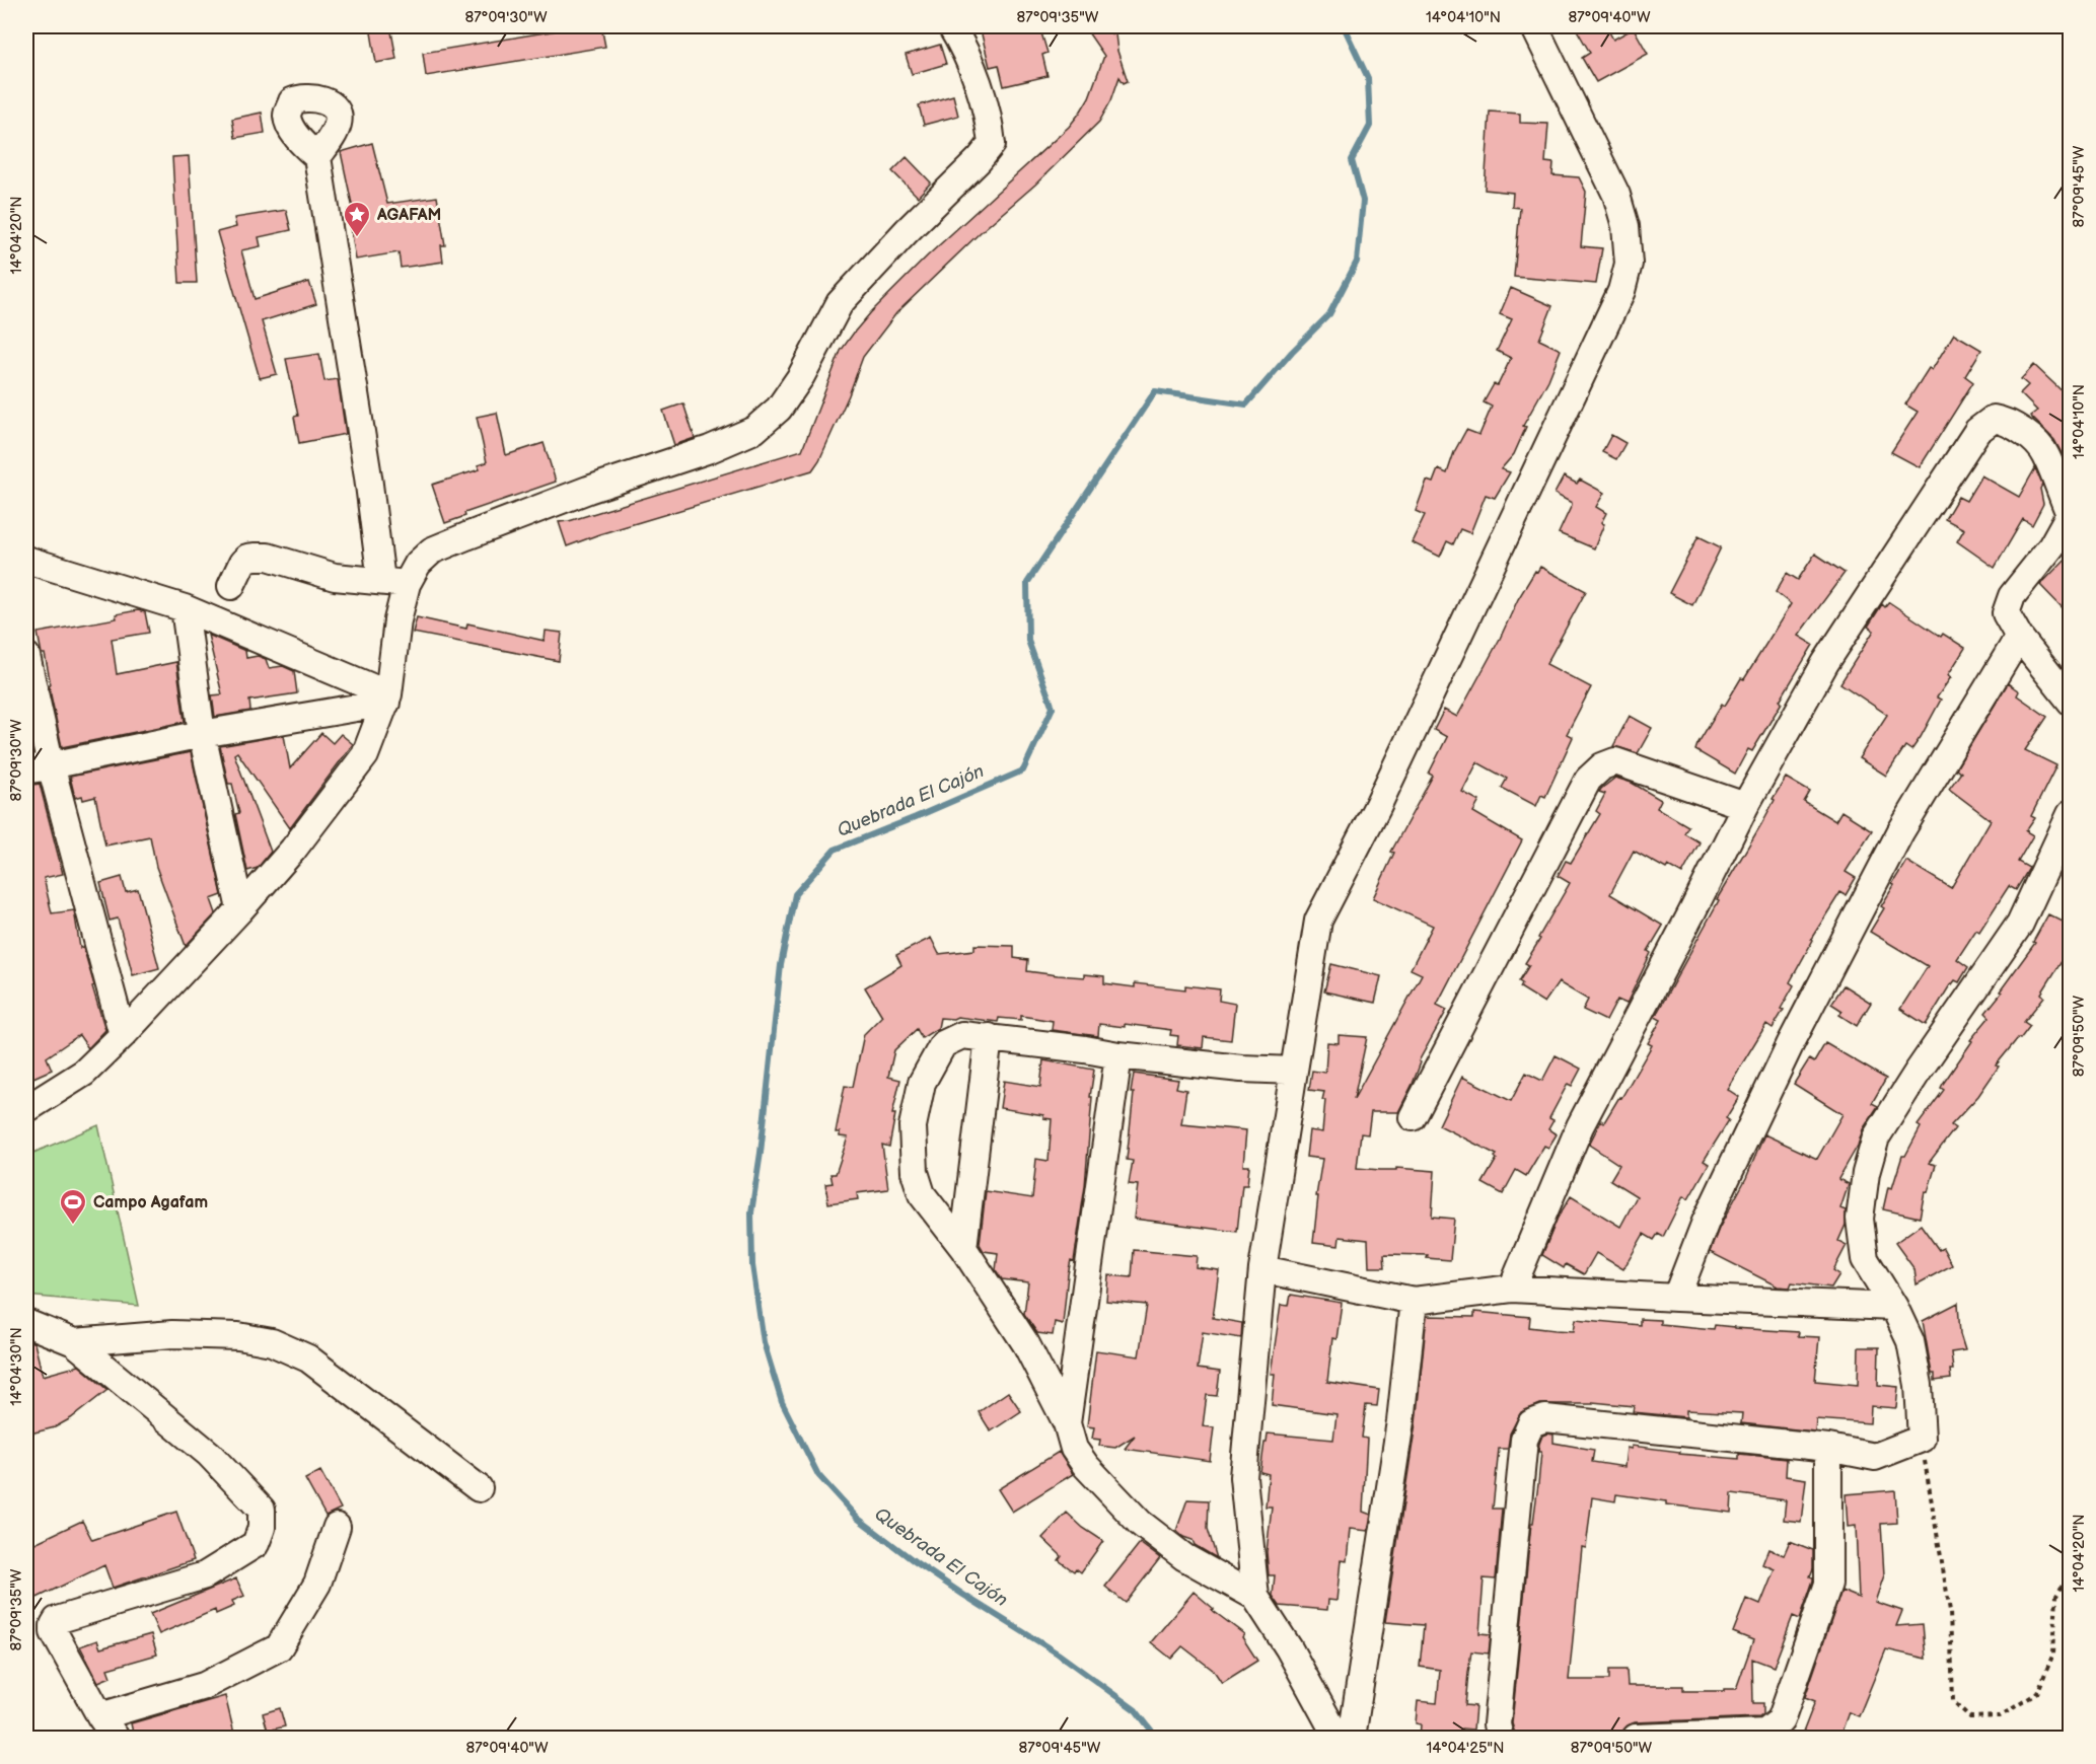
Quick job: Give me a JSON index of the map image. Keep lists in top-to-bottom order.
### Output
{
  "water": ["Quebrada El Cajón"],
  "places": {
    "place": ["AGAFAM"],
    "sports": ["Campo Agafam"]
  },
  "coordinates": [
    "87°09'30\"W",
    "87°09'35\"W",
    "14°04'10\"N",
    "87°09'40\"W",
    "87°09'45\"W",
    "14°04'20\"N",
    "87°09'50\"W",
    "14°04'30\"N",
    "14°04'25\"N"
  ]
}
